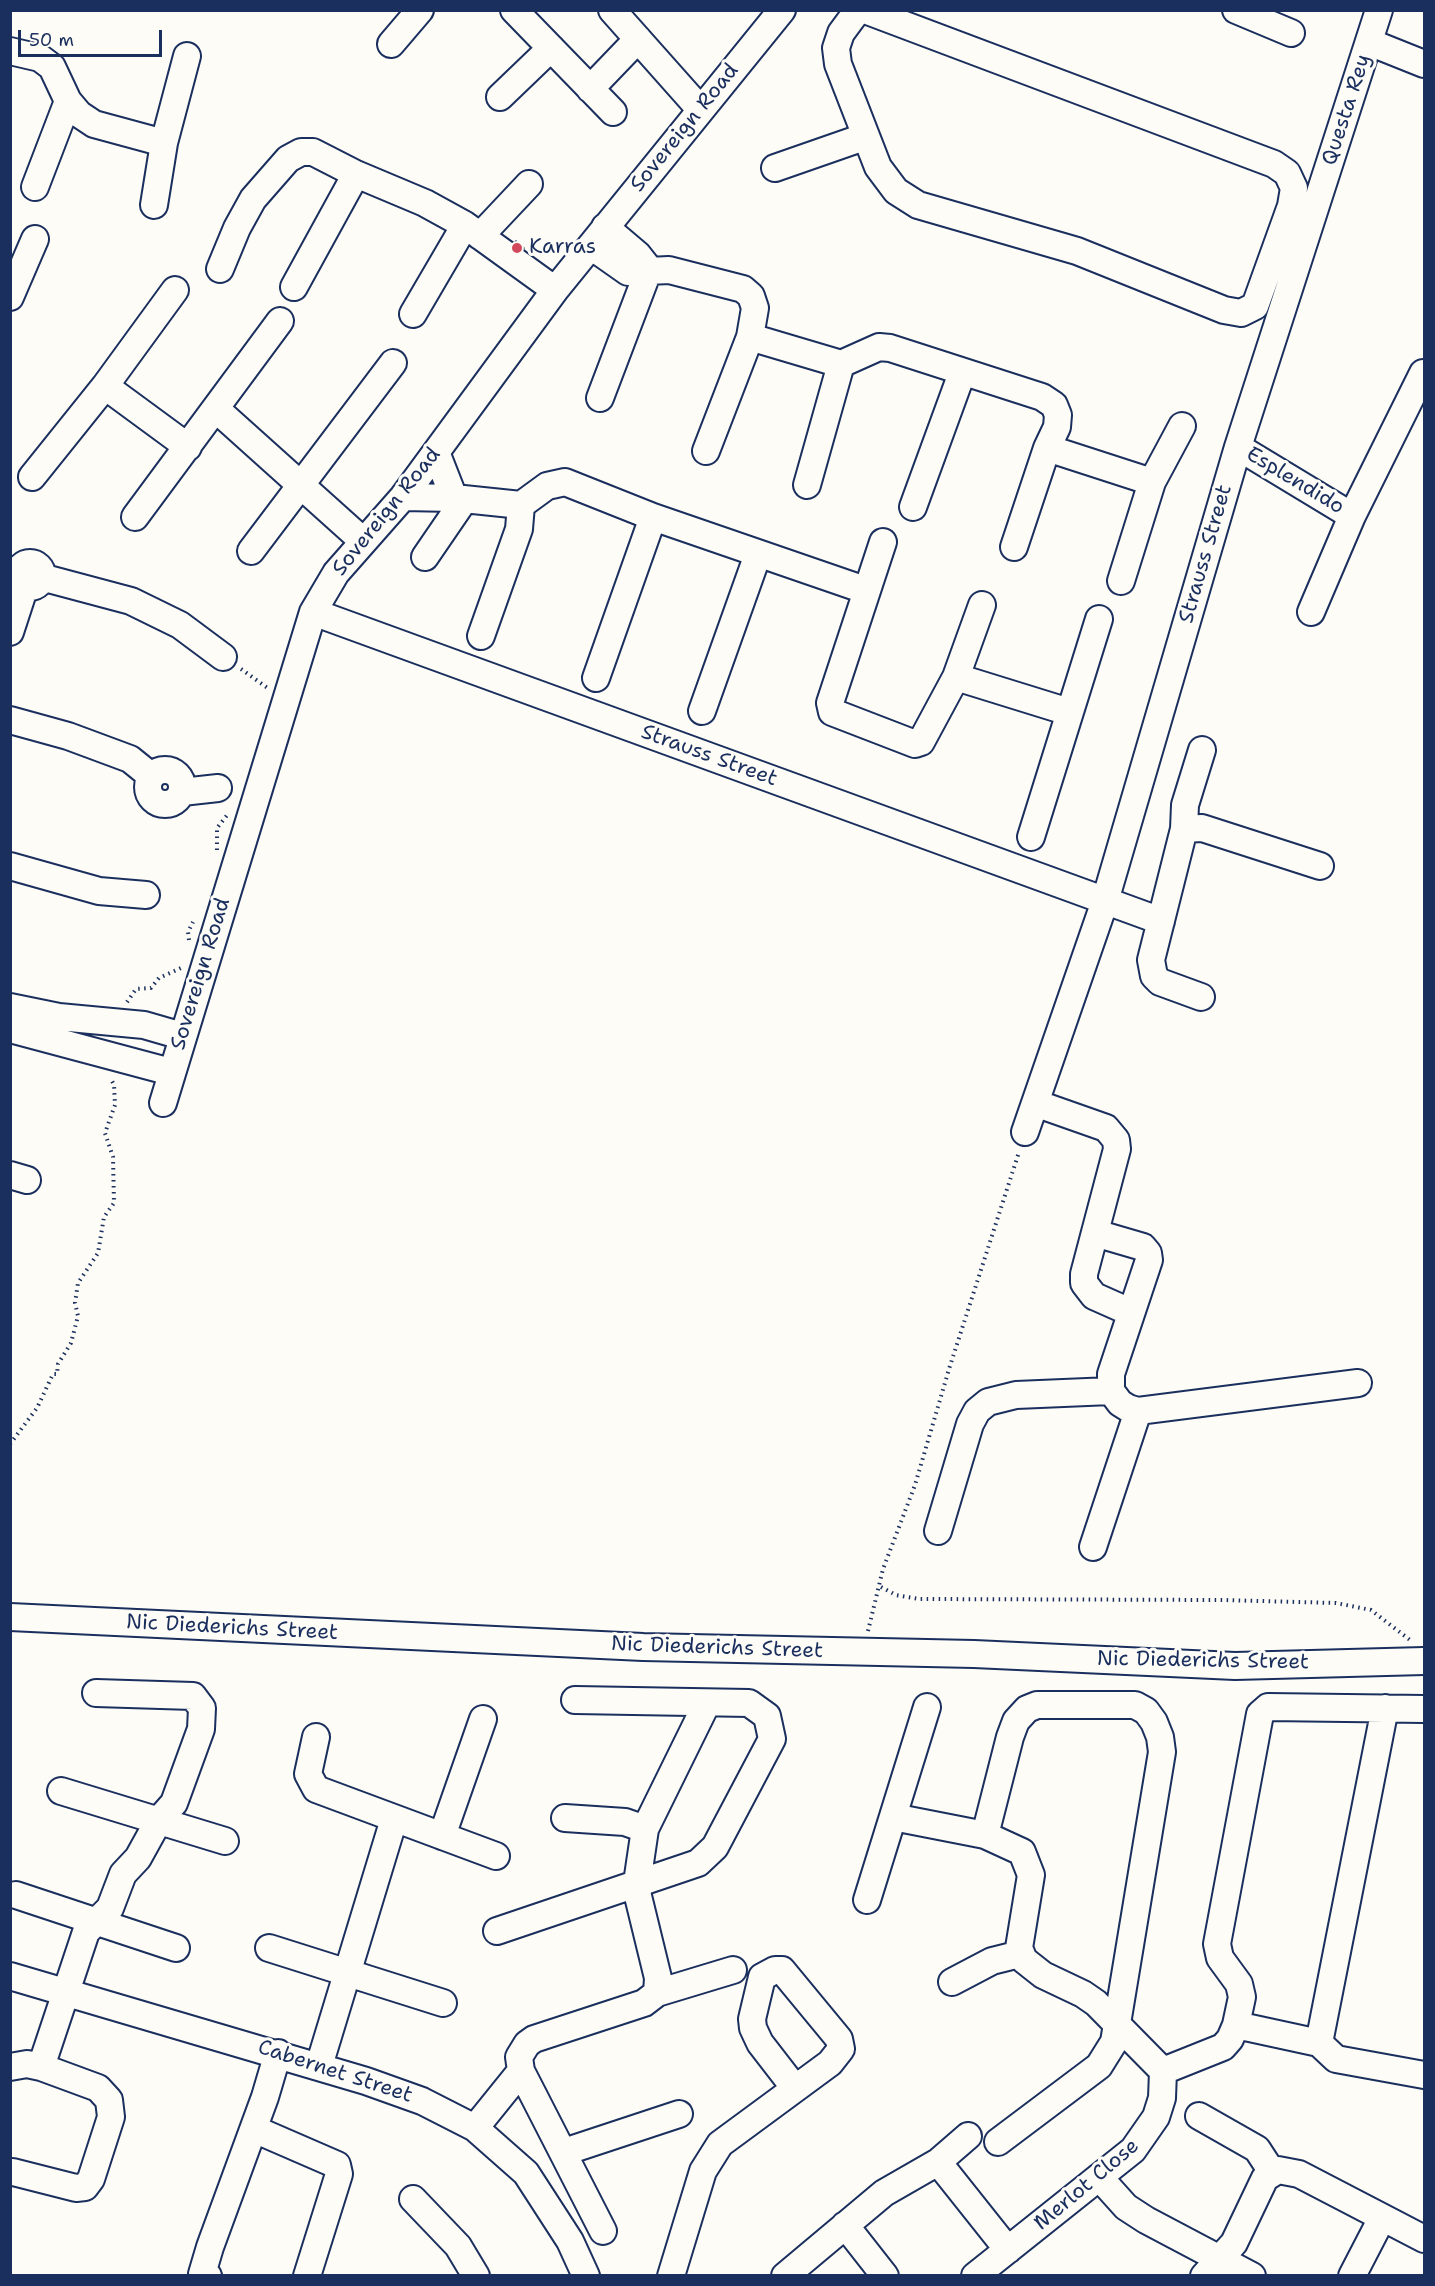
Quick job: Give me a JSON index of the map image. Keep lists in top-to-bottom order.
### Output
{
  "streets": {
    "street": [
      "Questa Rey",
      "Sovereign Road",
      "Esplendido",
      "Strauss Street",
      "Nic Diederichs Street",
      "Cabernet Street",
      "Merlot Close"
    ]
  },
  "crossings": [
    ["Questa Rey", "Strauss Street"],
    ["Sovereign Road", "Strauss Street"],
    ["Esplendido", "Strauss Street"]
  ],
  "places": ["Karras"],
  "scale_bar": "50 m"
}
